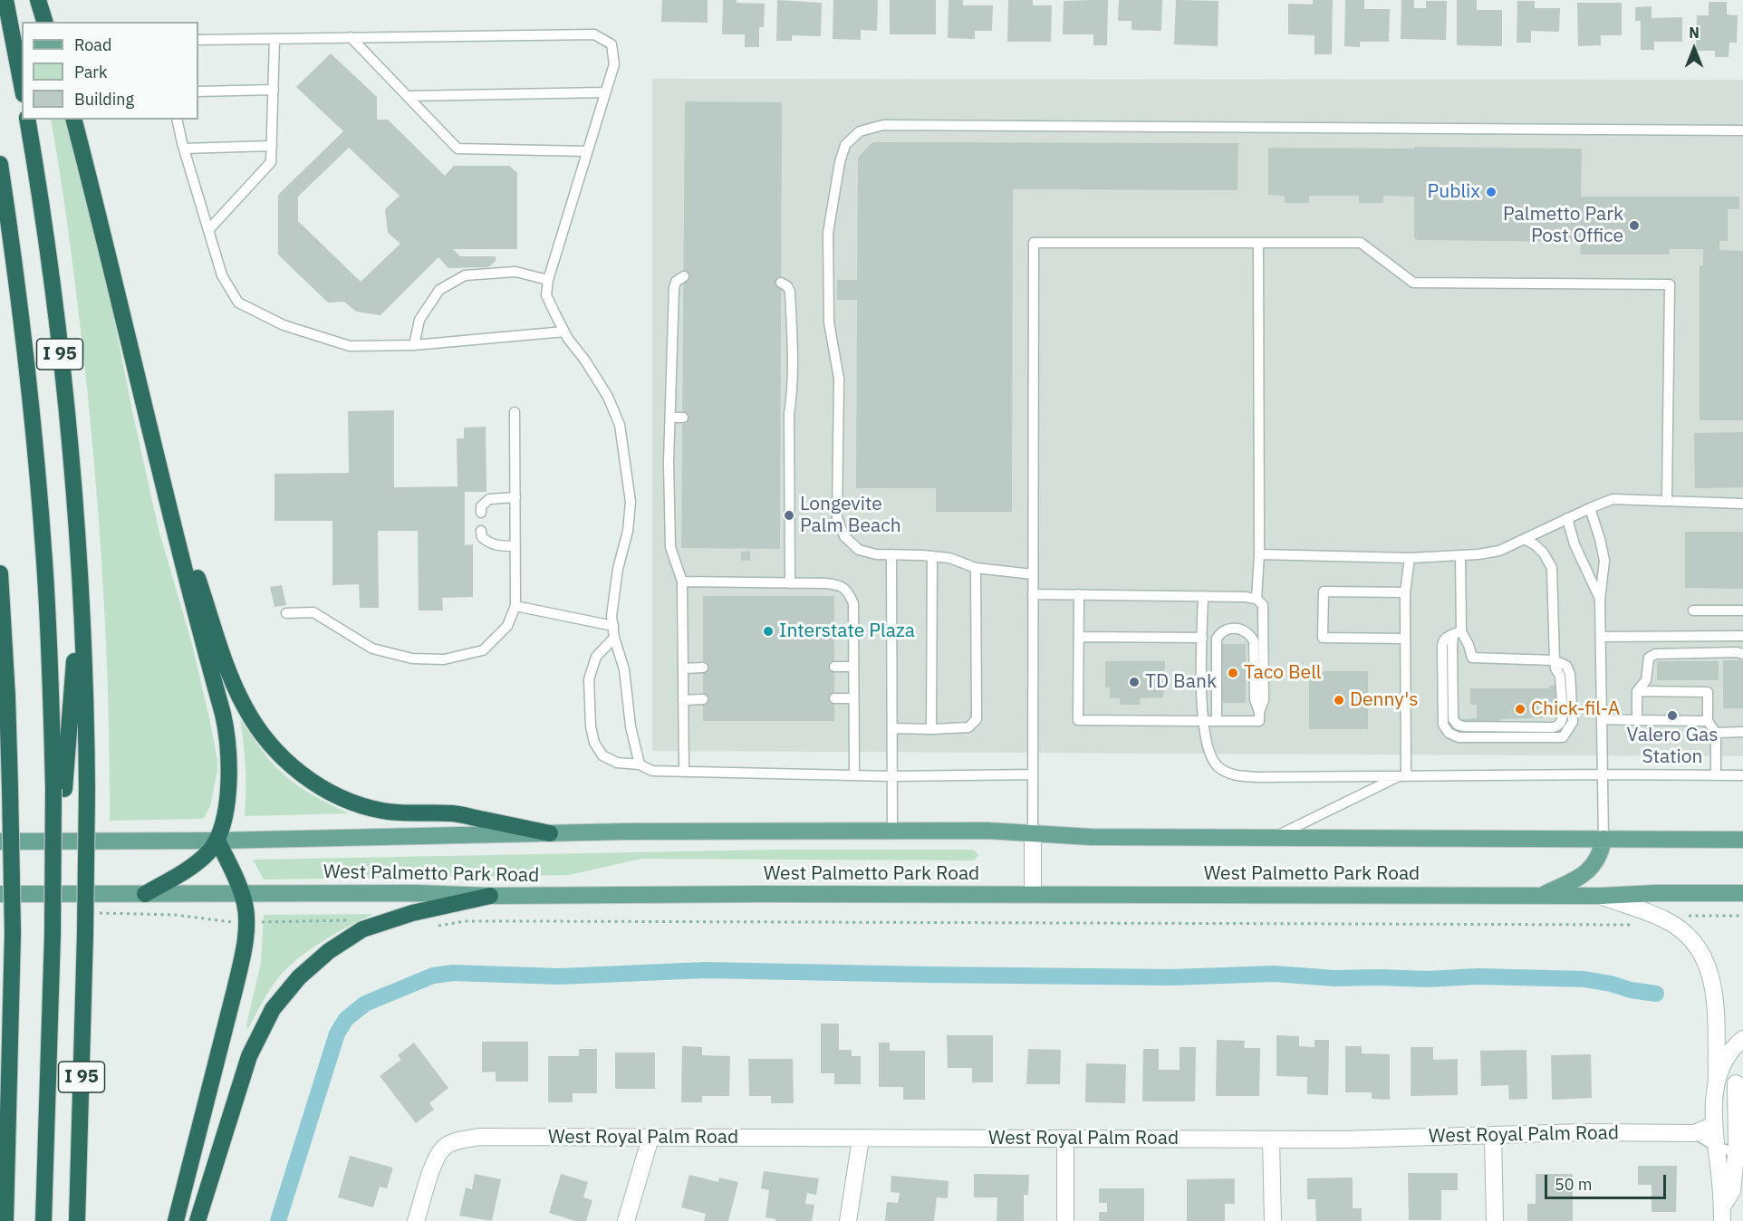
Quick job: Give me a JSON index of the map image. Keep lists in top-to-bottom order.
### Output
{
  "streets": {
    "highway": ["I 95"],
    "main road": ["West Palmetto Park Road"],
    "street": ["West Royal Palm Road"]
  },
  "places": [
    "Publix",
    "Palmetto Park Post Office",
    "Longevite Palm Beach",
    "Interstate Plaza",
    "Taco Bell",
    "TD Bank",
    "Denny's",
    "Chick-fil-A",
    "Valero Gas Station"
  ],
  "legend": ["Road", "Park", "Building"],
  "scale_bar": "50 m",
  "north": "top"
}
